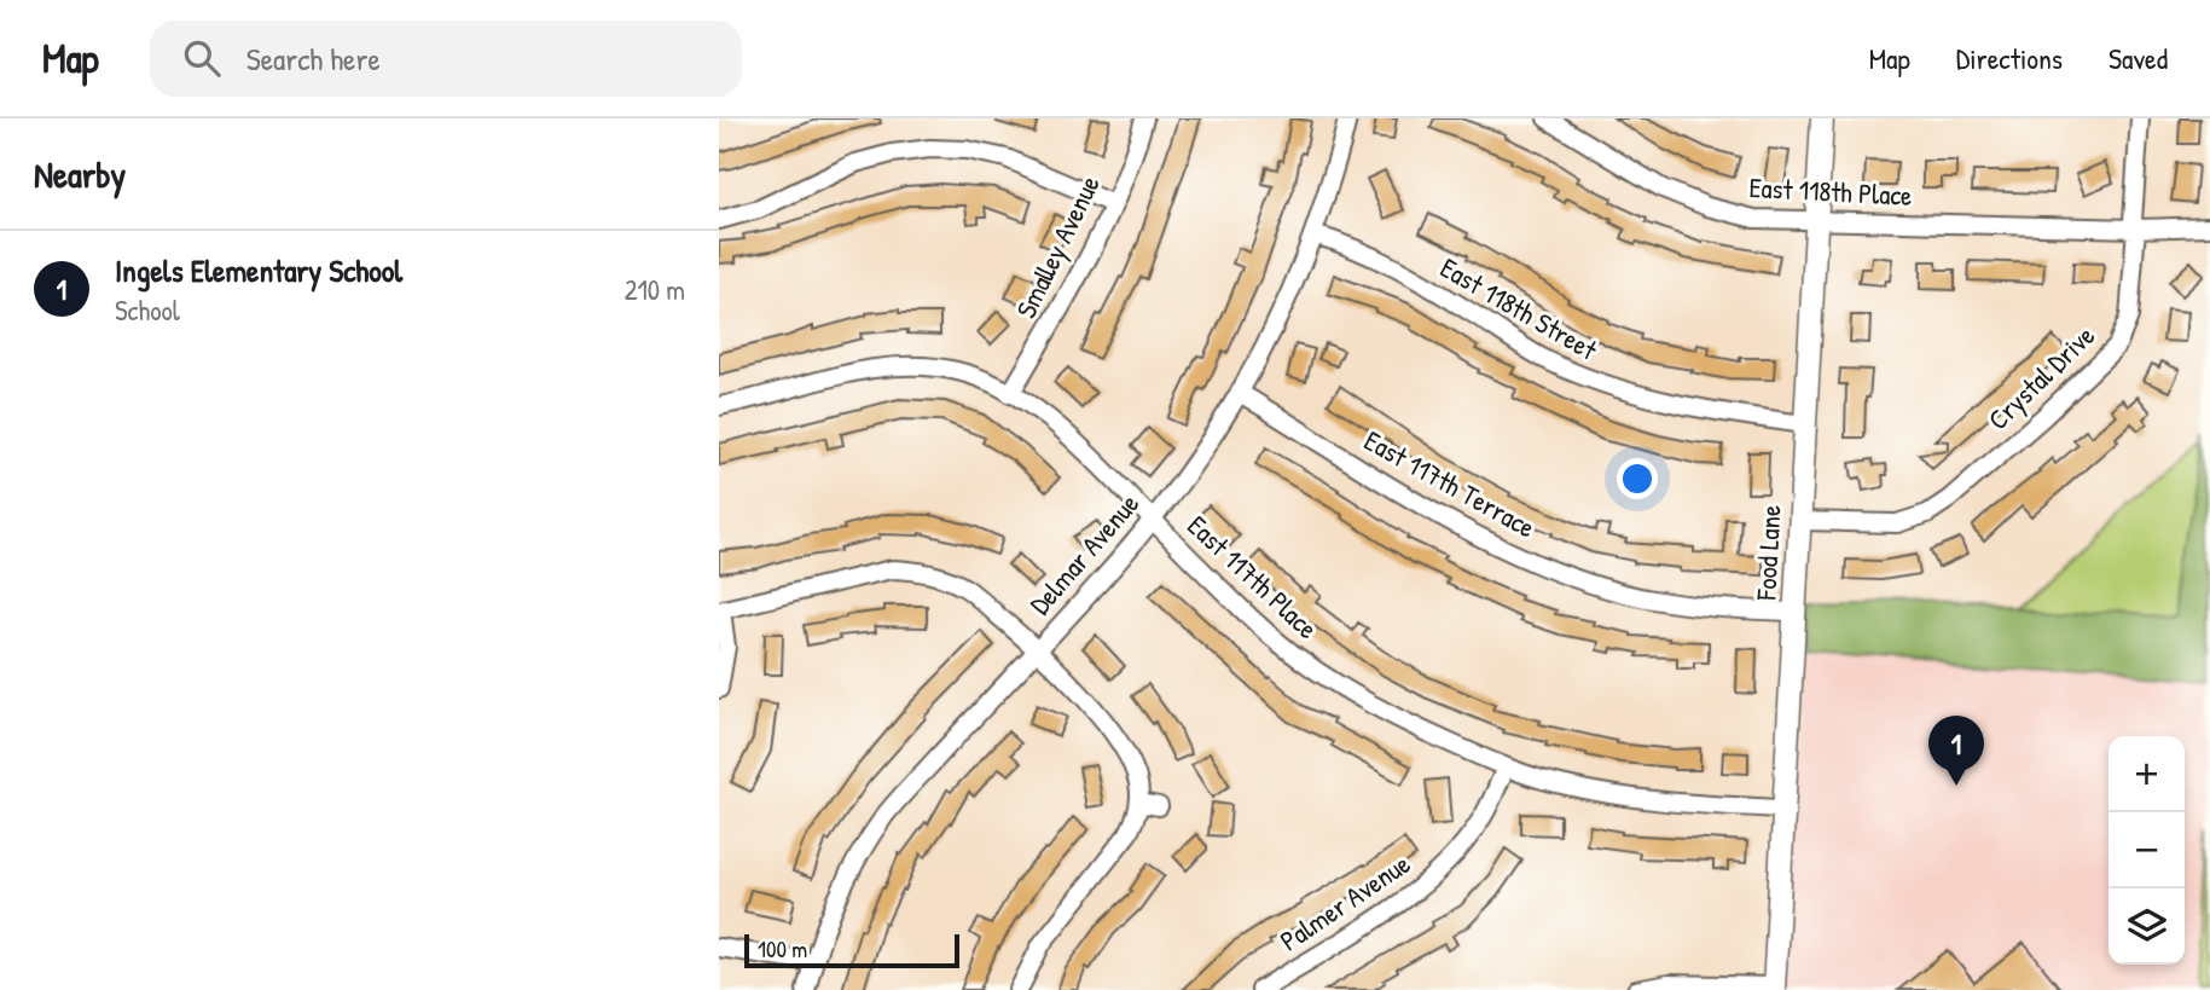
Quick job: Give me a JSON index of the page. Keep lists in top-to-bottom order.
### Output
{
  "streets": {
    "street": [
      "East 118th Place",
      "Smalley Avenue",
      "East 118th Street",
      "Crystal Drive",
      "East 117th Terrace",
      "Food Lane",
      "Delmar Avenue",
      "East 117th Place",
      "Palmer Avenue"
    ]
  },
  "crossings": [
    ["East 118th Place", "Crystal Drive"],
    ["East 118th Place", "Food Lane"],
    ["Smalley Avenue", "East 117th Place"],
    ["East 118th Street", "Food Lane"],
    ["East 118th Street", "Delmar Avenue"],
    ["Crystal Drive", "Food Lane"],
    ["East 117th Terrace", "Food Lane"],
    ["East 117th Terrace", "Delmar Avenue"],
    ["Food Lane", "East 117th Place"],
    ["Delmar Avenue", "East 117th Place"],
    ["East 117th Place", "Palmer Avenue"]
  ],
  "scale_bar": "100 m",
  "page": {
    "header": "Map",
    "search": "Search here",
    "nav": ["Map", "Directions", "Saved"],
    "heading": "Nearby",
    "list": [
      {
        "mark": "1",
        "name": "Ingels Elementary School",
        "note": "School",
        "value": "210 m"
      }
    ],
    "pins": "1",
    "map_buttons": ["+", "−"],
    "scale": "100 m"
  }
}
